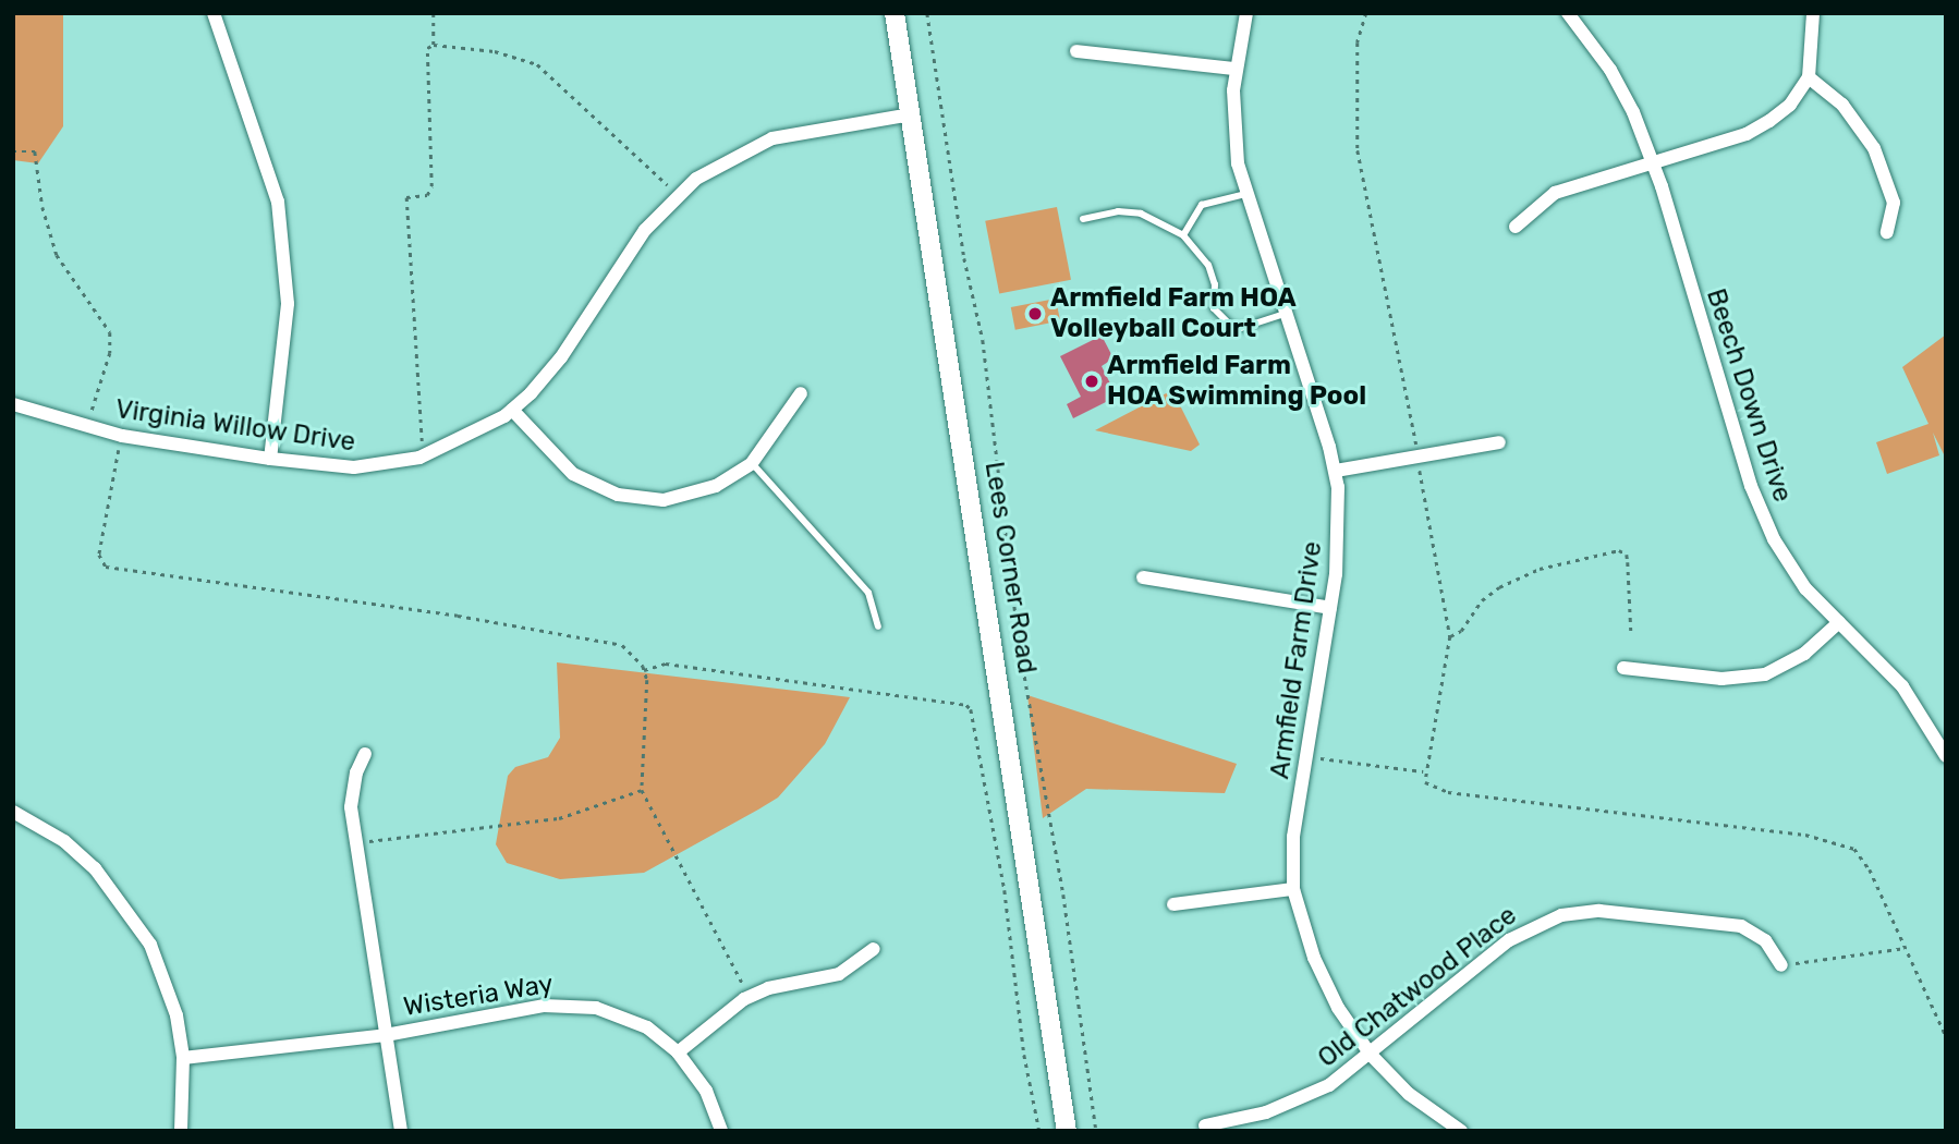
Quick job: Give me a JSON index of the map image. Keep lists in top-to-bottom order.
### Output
{
  "streets": {
    "street": [
      "Beech Down Drive",
      "Virginia Willow Drive",
      "Lees Corner Road",
      "Armfield Farm Drive",
      "Old Chatwood Place",
      "Wisteria Way"
    ]
  },
  "crossings": [
    ["Virginia Willow Drive", "Lees Corner Road"],
    ["Armfield Farm Drive", "Old Chatwood Place"]
  ],
  "places": ["Armfield Farm HOA Volleyball Court", "Armfield Farm HOA Swimming Pool"]
}
